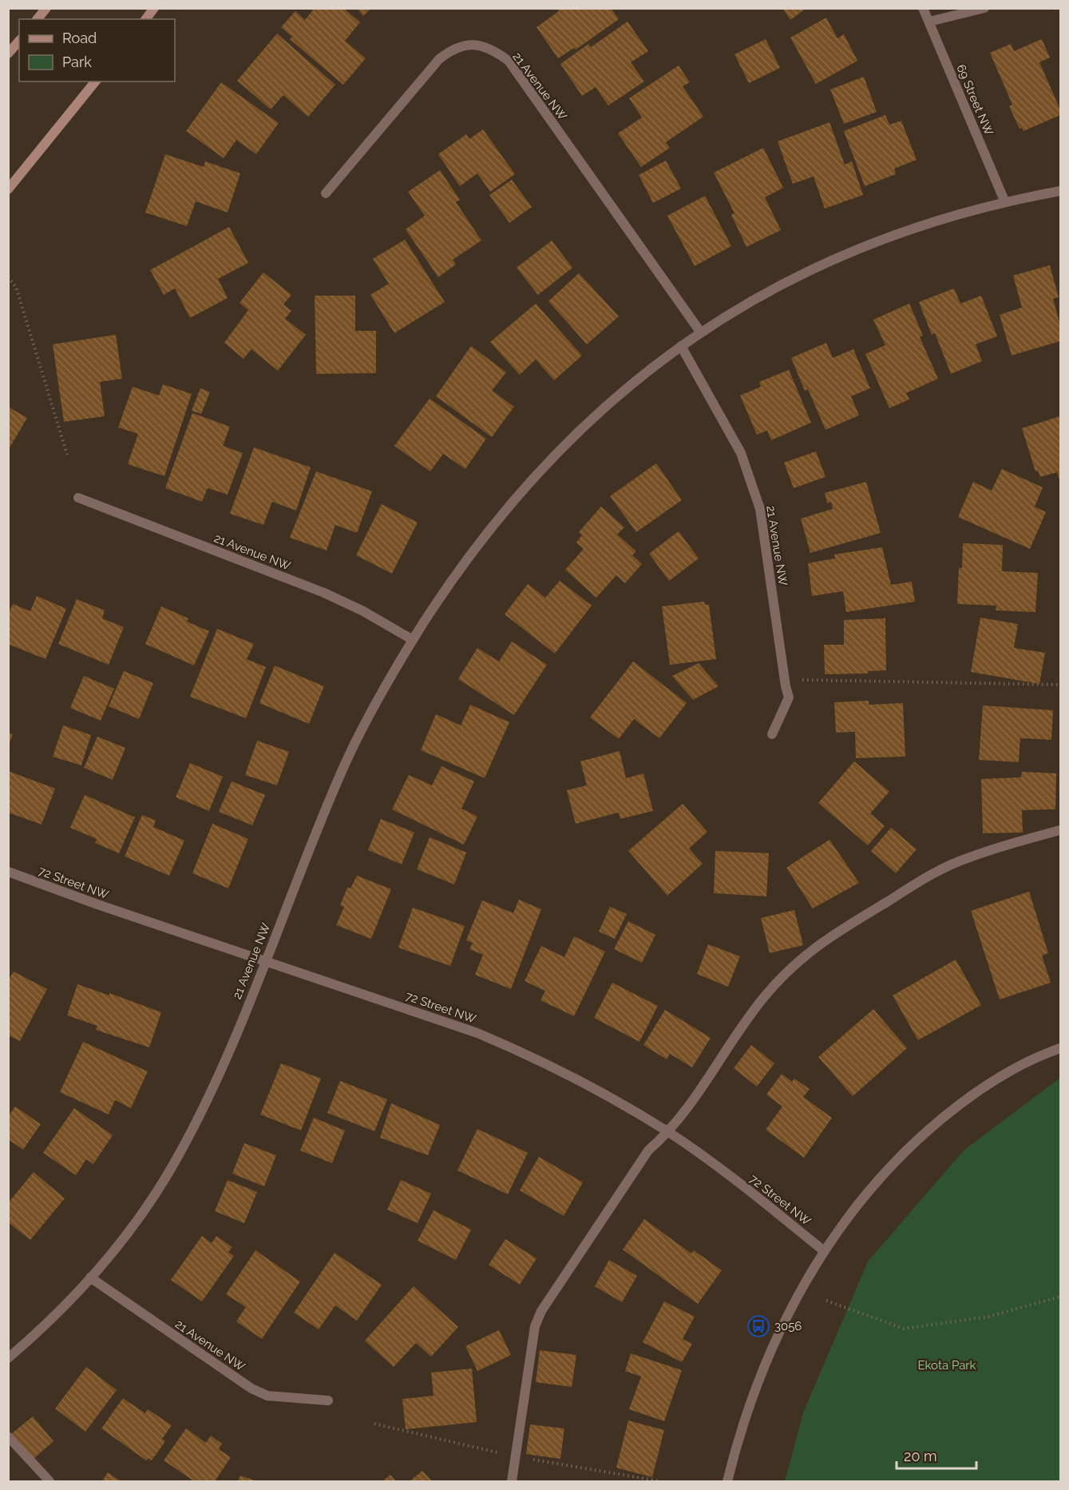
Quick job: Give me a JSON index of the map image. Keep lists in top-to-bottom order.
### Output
{
  "streets": {
    "street": ["21 Avenue NW", "69 Street NW", "72 Street NW"]
  },
  "crossings": [
    ["21 Avenue NW", "69 Street NW"],
    ["21 Avenue NW", "72 Street NW"]
  ],
  "parks": ["Ekota Park"],
  "places": {
    "bus stop": ["3056"]
  },
  "legend": ["Road", "Park"],
  "scale_bar": "20 m"
}
